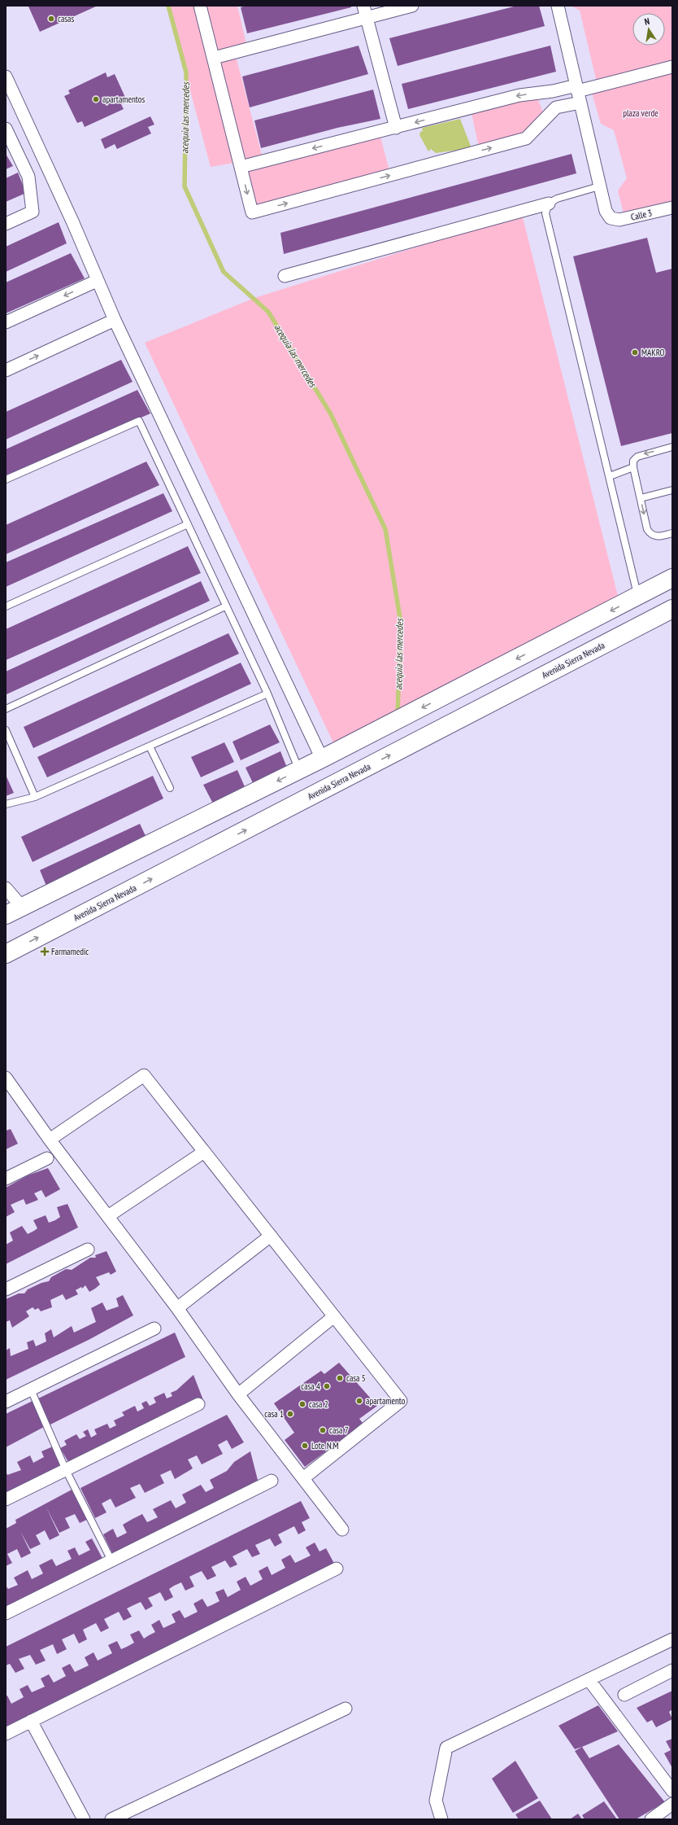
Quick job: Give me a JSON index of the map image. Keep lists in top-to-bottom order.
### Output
{
  "streets": {
    "main road": ["Avenida Sierra Nevada"],
    "street": ["Calle 3"]
  },
  "water": ["acequia las mercedes"],
  "parks": ["plaza verde"],
  "places": {
    "other": [
      "casas",
      "apartamentos",
      "MAKRO",
      "casa 5",
      "casa 4",
      "apartamento",
      "casa 2",
      "casa 1",
      "casa 7",
      "Lote N.M"
    ],
    "health": ["Farmamedic"]
  },
  "north": "top"
}
